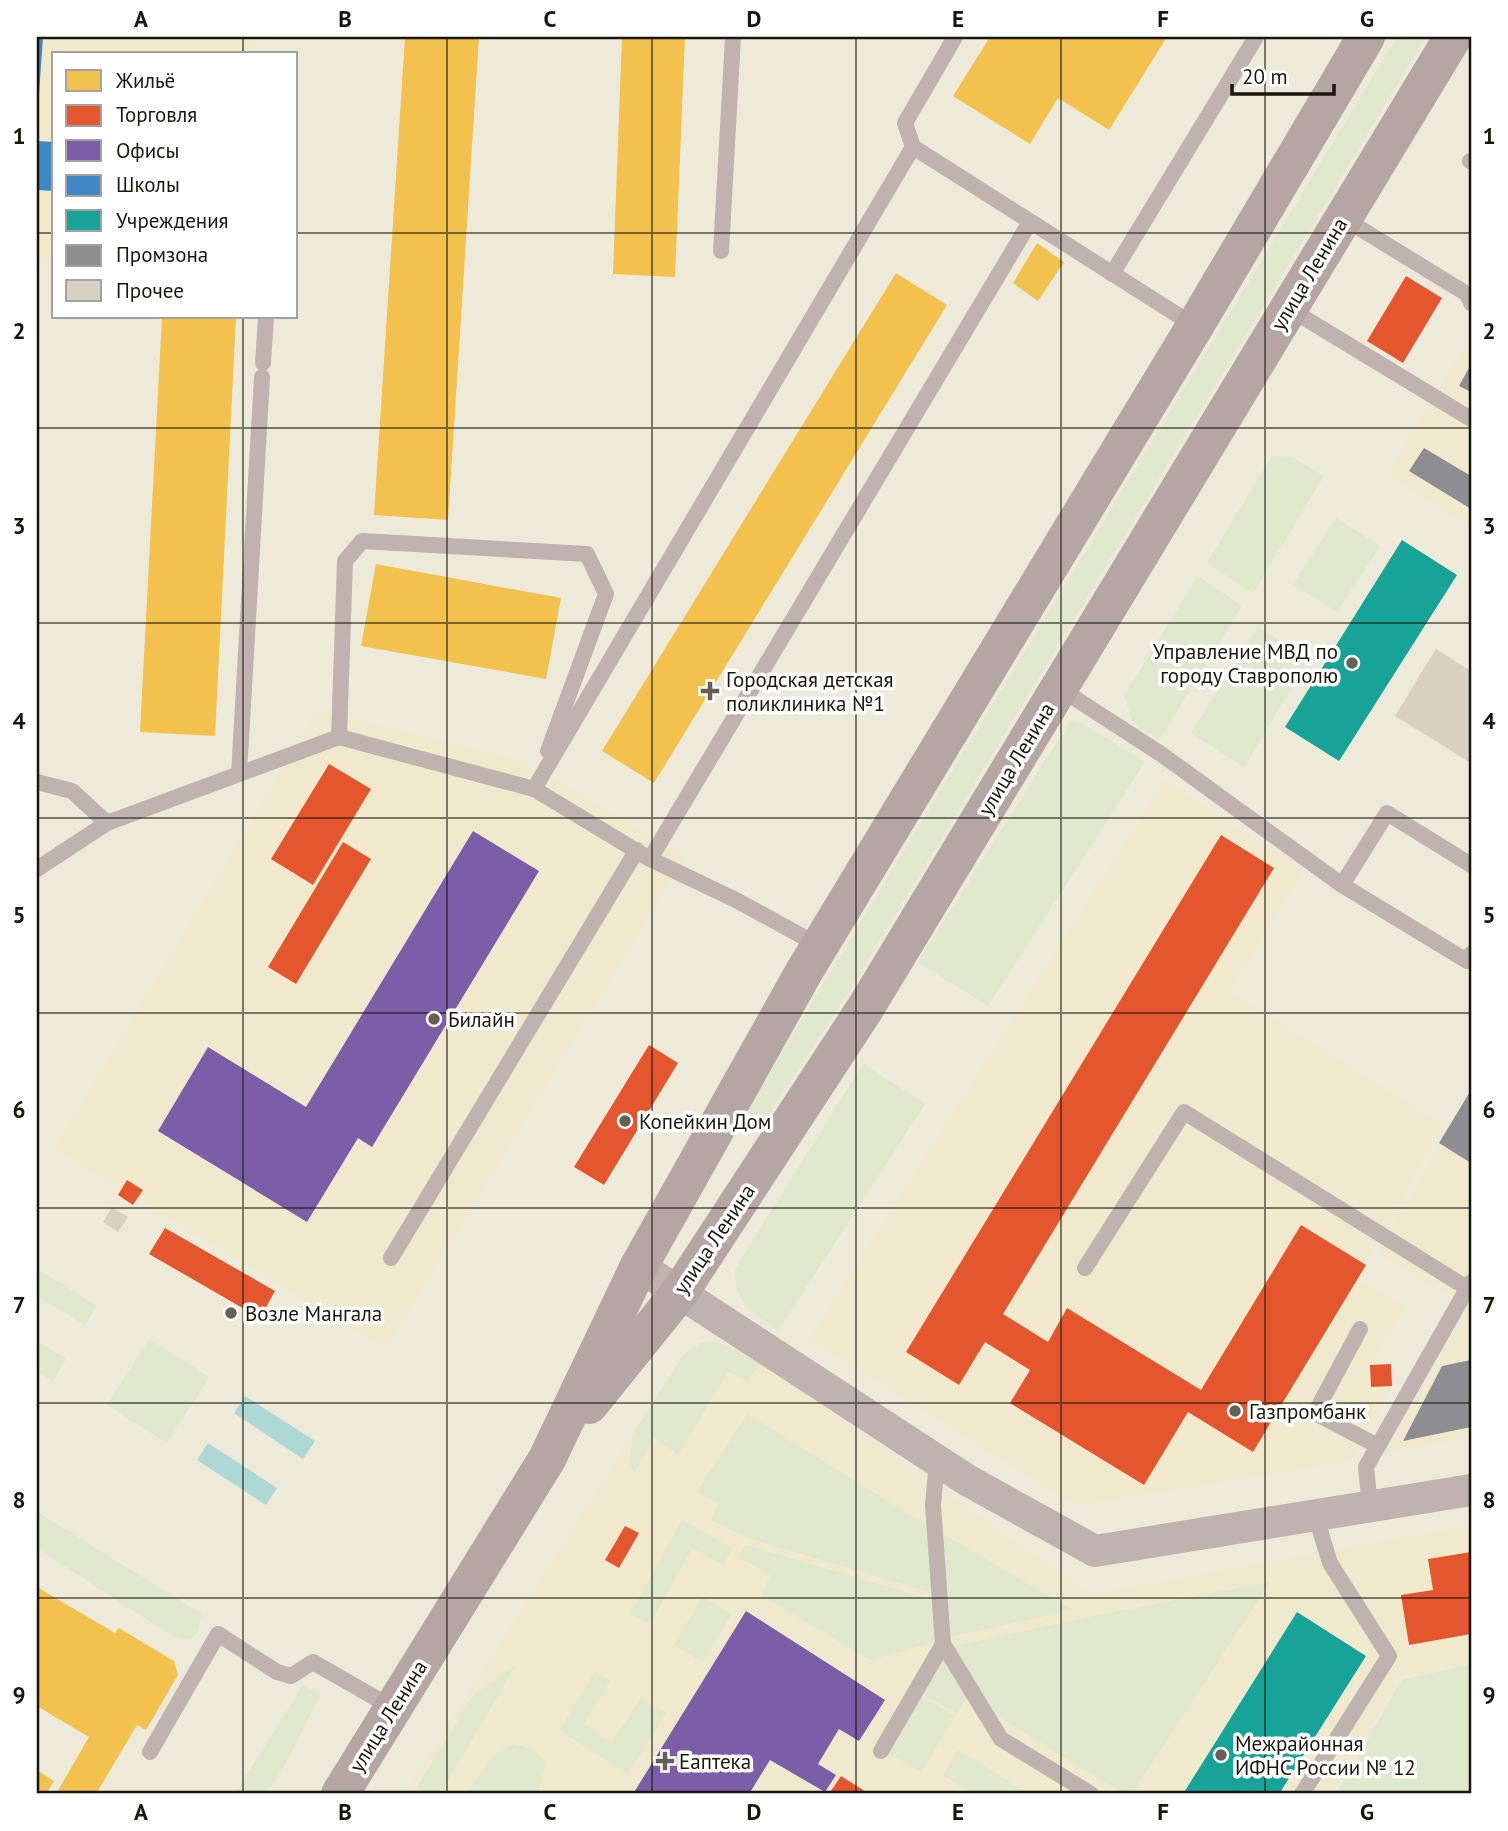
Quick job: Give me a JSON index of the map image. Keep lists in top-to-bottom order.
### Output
{
  "streets": {
    "main road": ["улица Ленина"]
  },
  "places": {
    "other": [
      "Управление МВД по городу Ставрополю",
      "Билайн",
      "Копейкин Дом",
      "Возле Мангала",
      "Газпромбанк",
      "Межрайонная ИФНС России № 12"
    ],
    "health": ["Городская детская поликлиника №1", "Еаптека"]
  },
  "legend": [
    "Жильё",
    "Торговля",
    "Офисы",
    "Школы",
    "Учреждения",
    "Промзона",
    "Прочее"
  ],
  "scale_bar": "20 m",
  "grid": {
    "columns": [
      "A",
      "B",
      "C",
      "D",
      "E",
      "F",
      "G"
    ],
    "rows": [
      "1",
      "2",
      "3",
      "4",
      "5",
      "6",
      "7",
      "8",
      "9"
    ]
  }
}
